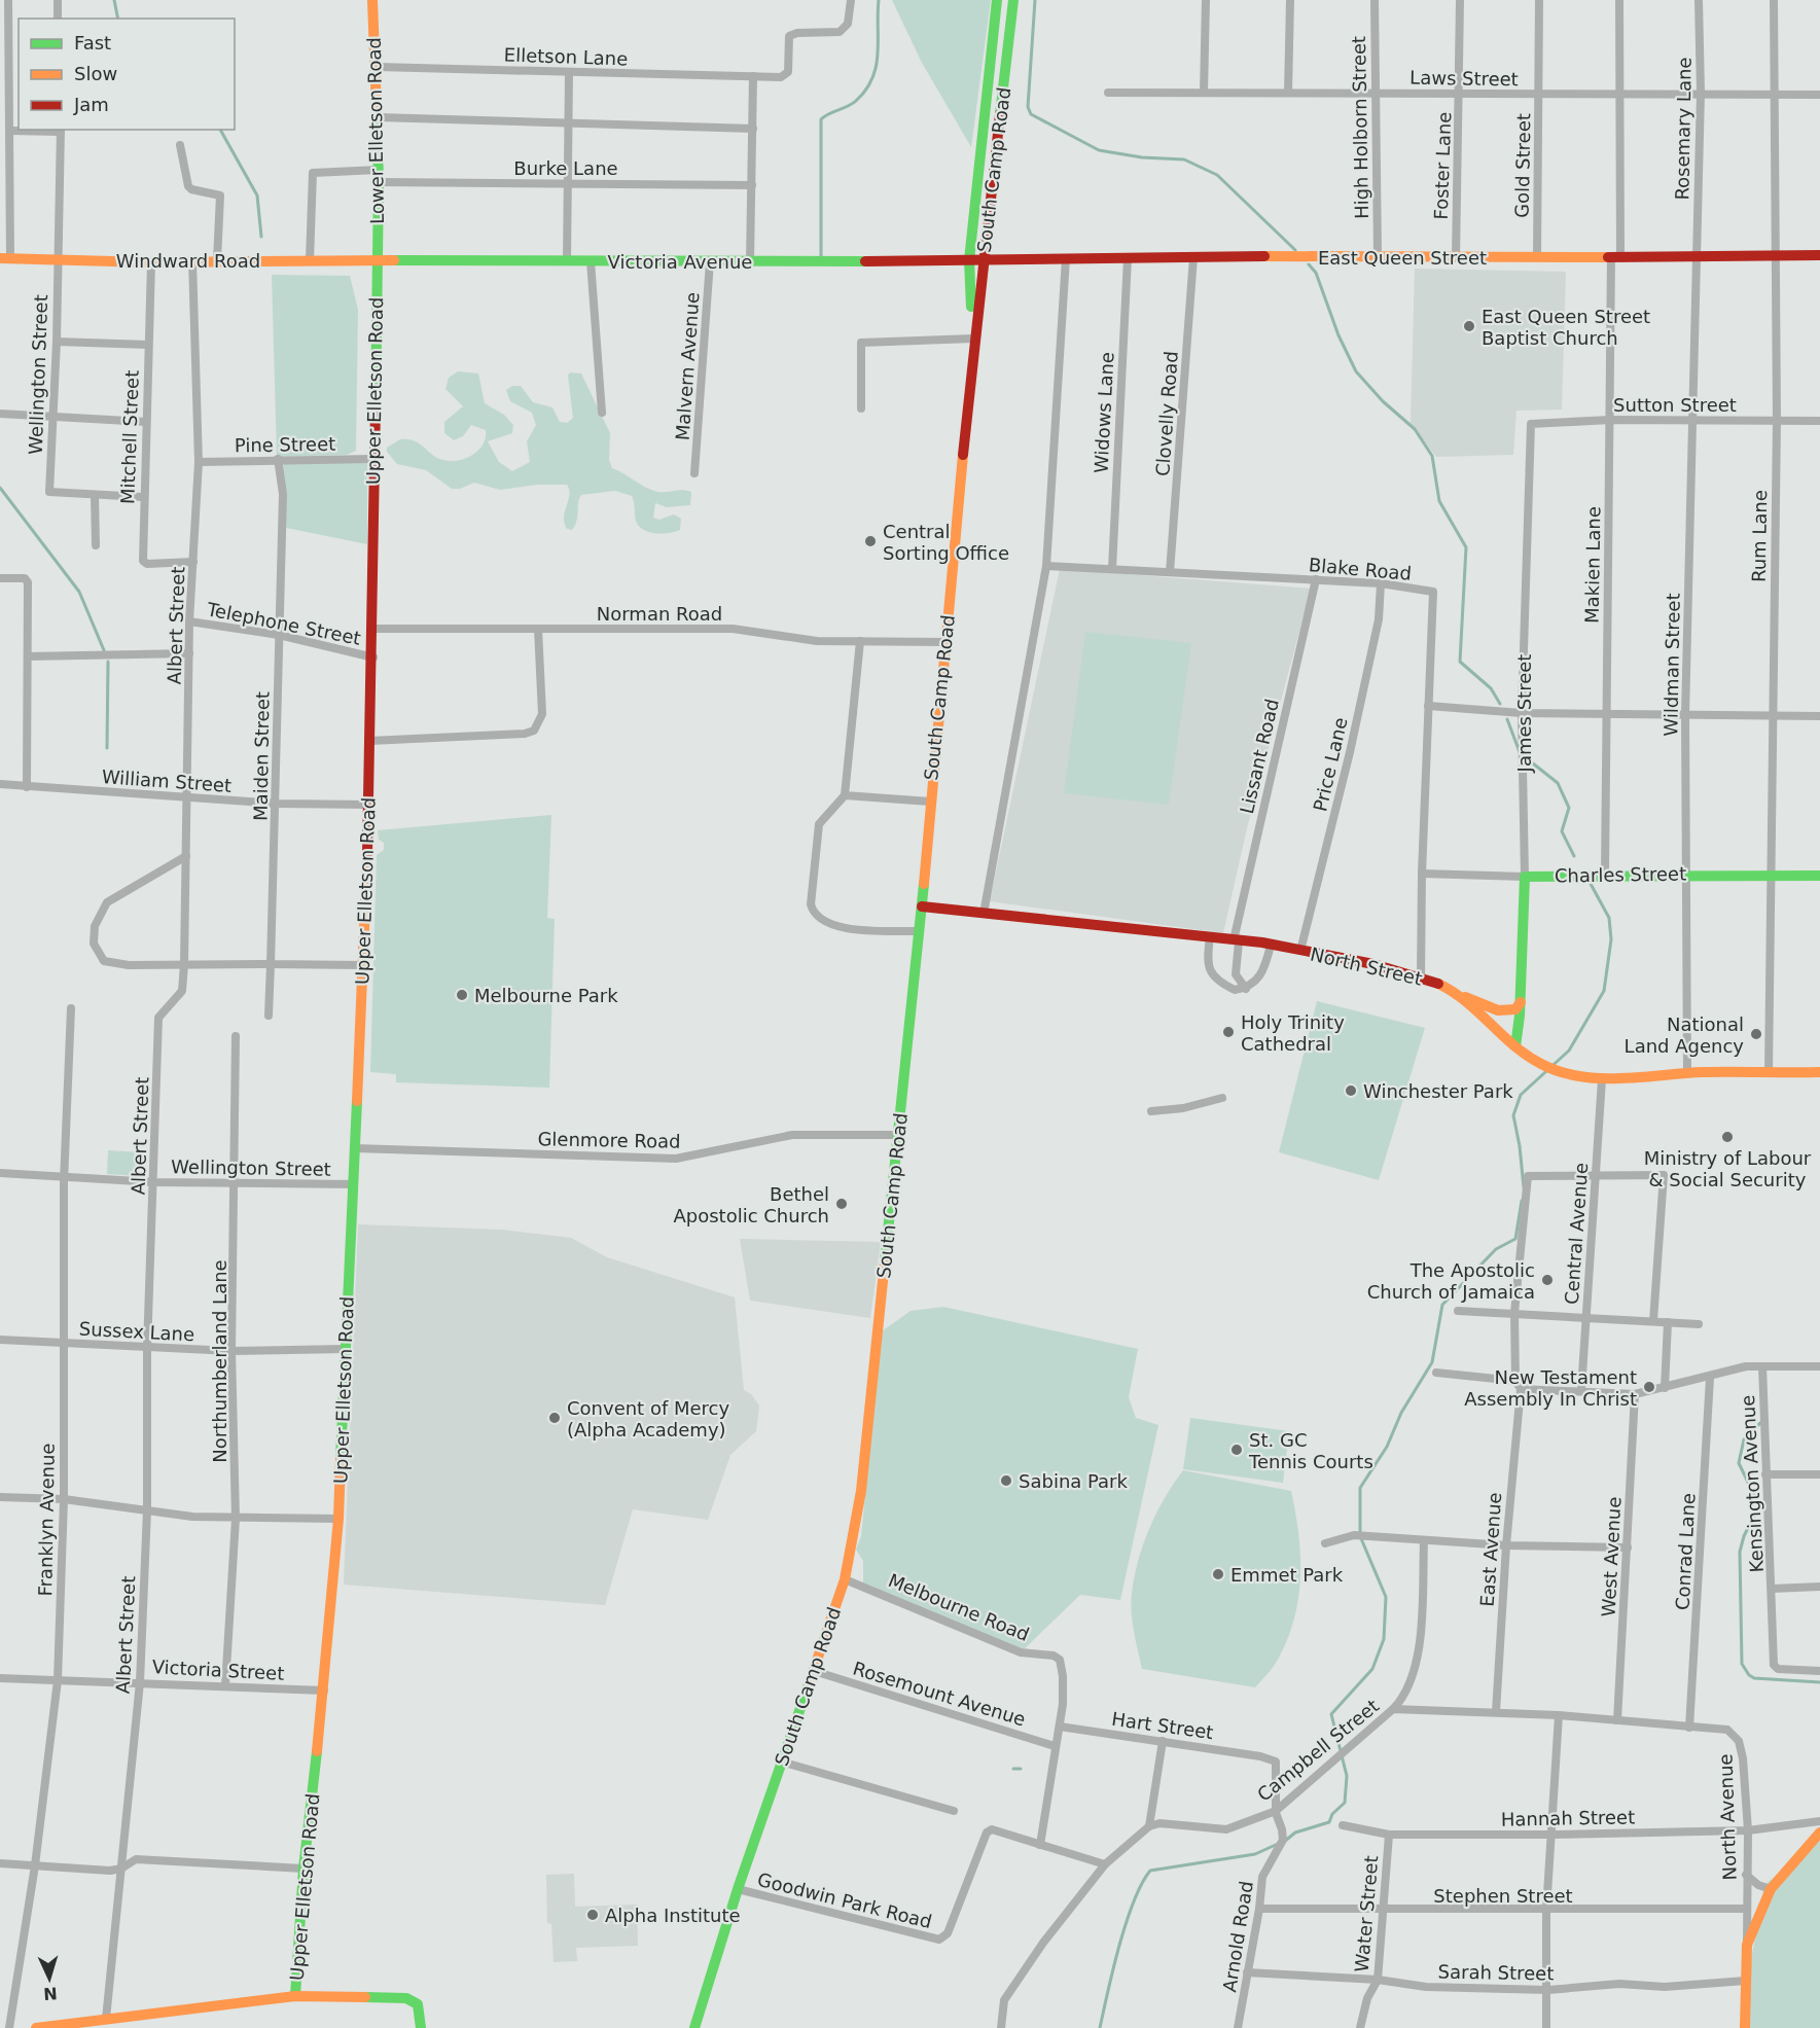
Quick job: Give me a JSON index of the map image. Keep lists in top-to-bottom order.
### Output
{
  "streets": {
    "main road": [
      "Lower Elletson Road",
      "South Camp Road",
      "East Queen Street",
      "Windward Road",
      "Victoria Avenue",
      "Upper Elletson Road",
      "James Street",
      "Charles Street",
      "North Street"
    ],
    "street": [
      "Elletson Lane",
      "Laws Street",
      "High Holborn Street",
      "Rosemary Lane",
      "Foster Lane",
      "Gold Street",
      "Burke Lane",
      "Malvern Avenue",
      "Wellington Street",
      "Sutton Street",
      "Widows Lane",
      "Clovelly Road",
      "Mitchell Street",
      "Pine Street",
      "Rum Lane",
      "Makien Lane",
      "Blake Road",
      "Norman Road",
      "Telephone Street",
      "Albert Street",
      "Wildman Street",
      "Maiden Street",
      "Lissant Road",
      "Price Lane",
      "William Street",
      "Glenmore Road",
      "Central Avenue",
      "Sussex Lane",
      "Northumberland Lane",
      "Kensington Avenue",
      "Franklyn Avenue",
      "East Avenue",
      "Conrad Lane",
      "West Avenue",
      "Melbourne Road",
      "Victoria Street",
      "Rosemount Avenue",
      "Hart Street",
      "Campbell Street",
      "North Avenue",
      "Hannah Street",
      "Stephen Street",
      "Goodwin Park Road",
      "Water Street",
      "Arnold Road",
      "Sarah Street"
    ]
  },
  "crossings": [
    ["Elletson Lane", "Lower Elletson Road"],
    ["Laws Street", "High Holborn Street"],
    ["Laws Street", "Rosemary Lane"],
    ["Laws Street", "Foster Lane"],
    ["Laws Street", "Gold Street"],
    ["Laws Street", "Rum Lane"],
    ["Laws Street", "Makien Lane"],
    ["High Holborn Street", "East Queen Street"],
    ["Rosemary Lane", "East Queen Street"],
    ["Rosemary Lane", "Wildman Street"],
    ["Lower Elletson Road", "Burke Lane"],
    ["Lower Elletson Road", "Windward Road"],
    ["Lower Elletson Road", "Victoria Avenue"],
    ["Lower Elletson Road", "Upper Elletson Road"],
    ["Foster Lane", "East Queen Street"],
    ["Gold Street", "East Queen Street"],
    ["Burke Lane", "Windward Road"],
    ["South Camp Road", "East Queen Street"],
    ["South Camp Road", "Victoria Avenue"],
    ["South Camp Road", "Norman Road"],
    ["South Camp Road", "North Street"],
    ["South Camp Road", "Glenmore Road"],
    ["South Camp Road", "Melbourne Road"],
    ["South Camp Road", "Rosemount Avenue"],
    ["South Camp Road", "Goodwin Park Road"],
    ["East Queen Street", "Victoria Avenue"],
    ["East Queen Street", "Widows Lane"],
    ["East Queen Street", "Clovelly Road"],
    ["East Queen Street", "Rum Lane"],
    ["East Queen Street", "Makien Lane"],
    ["East Queen Street", "Wildman Street"],
    ["Windward Road", "Victoria Avenue"],
    ["Windward Road", "Wellington Street"],
    ["Windward Road", "Upper Elletson Road"],
    ["Windward Road", "Mitchell Street"],
    ["Windward Road", "Albert Street"],
    ["Victoria Avenue", "Malvern Avenue"],
    ["Victoria Avenue", "Upper Elletson Road"],
    ["Wellington Street", "Upper Elletson Road"],
    ["Wellington Street", "Albert Street"],
    ["Wellington Street", "Northumberland Lane"],
    ["Wellington Street", "Franklyn Avenue"],
    ["Upper Elletson Road", "Pine Street"],
    ["Upper Elletson Road", "Norman Road"],
    ["Upper Elletson Road", "Telephone Street"],
    ["Upper Elletson Road", "William Street"],
    ["Upper Elletson Road", "Glenmore Road"],
    ["Upper Elletson Road", "Sussex Lane"],
    ["Upper Elletson Road", "Victoria Street"],
    ["Sutton Street", "Rum Lane"],
    ["Sutton Street", "Makien Lane"],
    ["Sutton Street", "Wildman Street"],
    ["Sutton Street", "James Street"],
    ["Widows Lane", "Blake Road"],
    ["Clovelly Road", "Blake Road"],
    ["Mitchell Street", "Albert Street"],
    ["Pine Street", "Albert Street"],
    ["Pine Street", "Maiden Street"],
    ["Rum Lane", "Charles Street"],
    ["Rum Lane", "North Street"],
    ["Makien Lane", "Charles Street"],
    ["Blake Road", "Lissant Road"],
    ["Blake Road", "Price Lane"],
    ["Blake Road", "Charles Street"],
    ["Blake Road", "North Street"],
    ["Telephone Street", "Albert Street"],
    ["Telephone Street", "Maiden Street"],
    ["Albert Street", "William Street"],
    ["Albert Street", "Sussex Lane"],
    ["Albert Street", "Victoria Street"],
    ["Wildman Street", "Charles Street"],
    ["Wildman Street", "North Street"],
    ["James Street", "Charles Street"],
    ["James Street", "North Street"],
    ["Maiden Street", "William Street"],
    ["Lissant Road", "North Street"],
    ["Price Lane", "North Street"],
    ["North Street", "Central Avenue"],
    ["Sussex Lane", "Northumberland Lane"],
    ["Sussex Lane", "Franklyn Avenue"],
    ["Northumberland Lane", "Victoria Street"],
    ["Franklyn Avenue", "Victoria Street"],
    ["East Avenue", "Campbell Street"],
    ["Conrad Lane", "North Avenue"],
    ["West Avenue", "Campbell Street"],
    ["West Avenue", "North Avenue"],
    ["Melbourne Road", "Rosemount Avenue"],
    ["Melbourne Road", "Hart Street"],
    ["Melbourne Road", "Goodwin Park Road"],
    ["Hart Street", "Arnold Road"],
    ["Campbell Street", "North Avenue"],
    ["Campbell Street", "Arnold Road"],
    ["North Avenue", "Hannah Street"],
    ["North Avenue", "Stephen Street"],
    ["Hannah Street", "Water Street"],
    ["Stephen Street", "Water Street"],
    ["Stephen Street", "Arnold Road"],
    ["Water Street", "Sarah Street"],
    ["Arnold Road", "Sarah Street"]
  ],
  "places": [
    "East Queen Street Baptist Church",
    "Central Sorting Office",
    "Melbourne Park",
    "Holy Trinity Cathedral",
    "National Land Agency",
    "Winchester Park",
    "Ministry of Labour & Social Security",
    "Bethel Apostolic Church",
    "The Apostolic Church of Jamaica",
    "New Testament Assembly In Christ",
    "Convent of Mercy (Alpha Academy)",
    "St. GC Tennis Courts",
    "Sabina Park",
    "Emmet Park",
    "Alpha Institute"
  ],
  "legend": ["Fast", "Slow", "Jam"],
  "north": "bottom"
}
